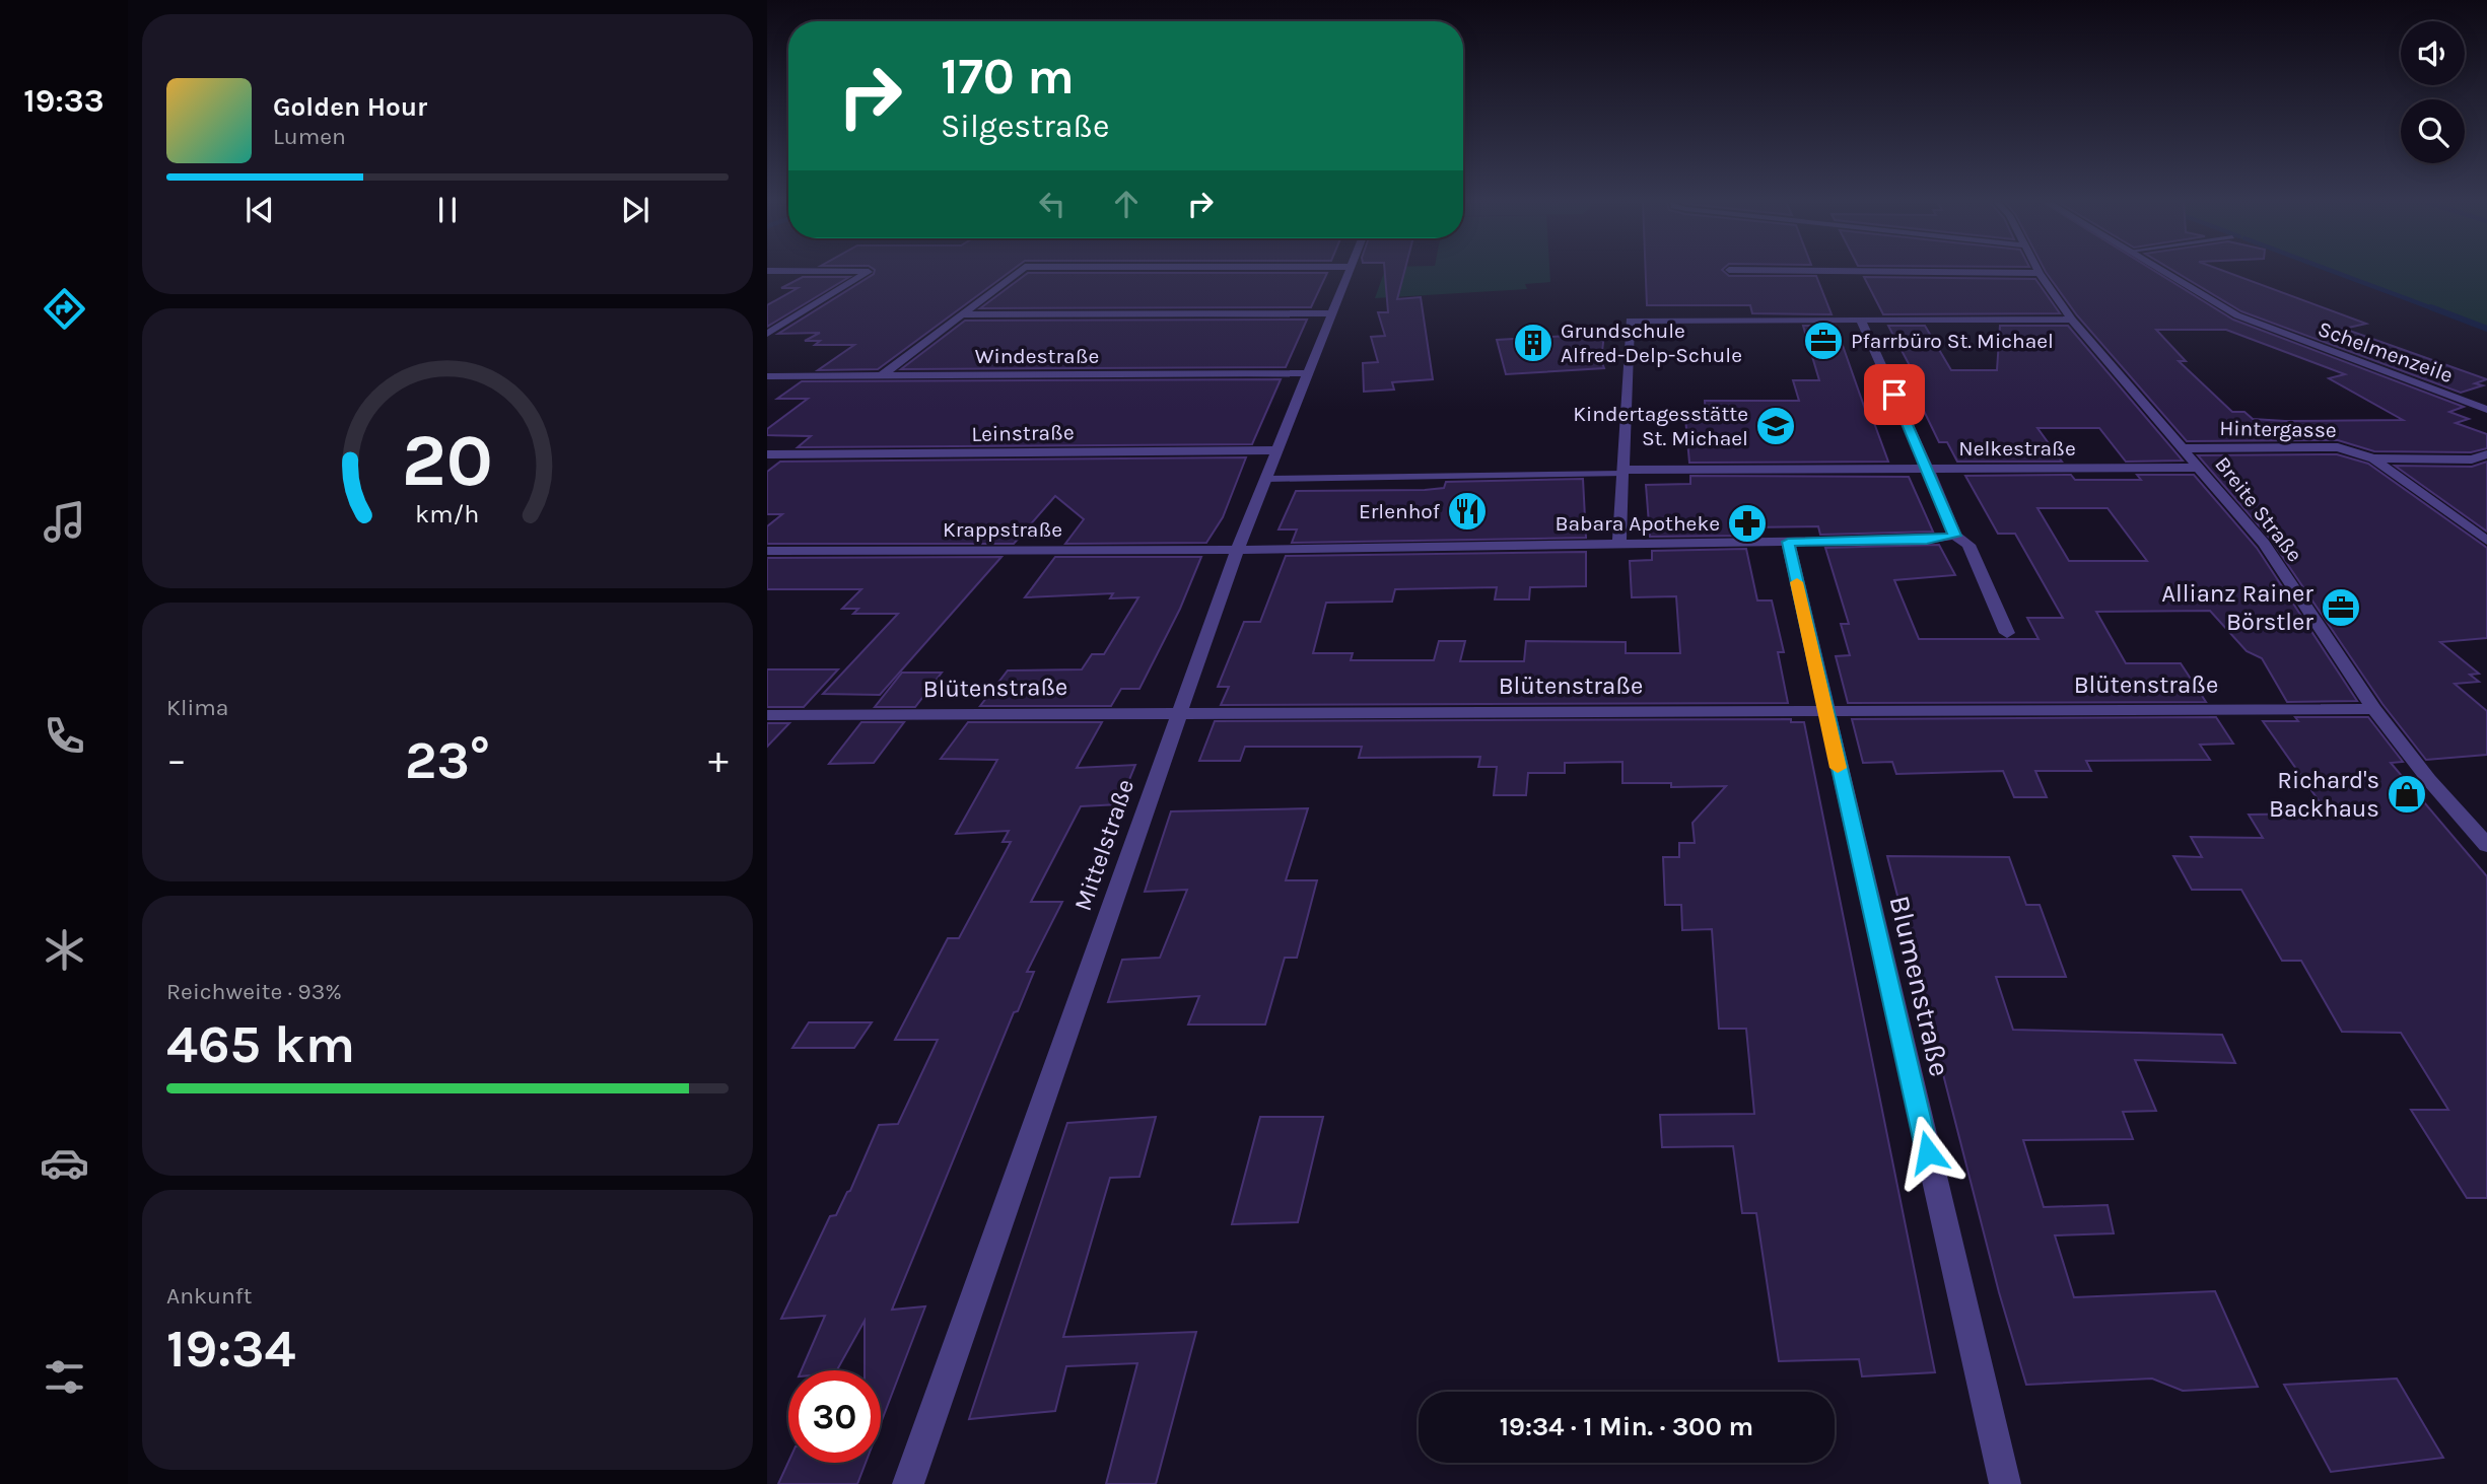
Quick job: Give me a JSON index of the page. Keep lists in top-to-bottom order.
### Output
{
  "streets": {
    "street": [
      "Schelmenzeile",
      "Windestraße",
      "Hintergasse",
      "Leinstraße",
      "Nelkestraße",
      "Breite Straße",
      "Krappstraße",
      "Blütenstraße",
      "Mittelstraße",
      "Blumenstraße"
    ]
  },
  "crossings": [
    ["Windestraße", "Mittelstraße"],
    ["Hintergasse", "Breite Straße"],
    ["Leinstraße", "Mittelstraße"],
    ["Nelkestraße", "Breite Straße"],
    ["Breite Straße", "Blütenstraße"],
    ["Krappstraße", "Mittelstraße"],
    ["Krappstraße", "Blumenstraße"],
    ["Blütenstraße", "Mittelstraße"],
    ["Blütenstraße", "Blumenstraße"]
  ],
  "places": {
    "office": ["Pfarrbüro St. Michael", "Allianz Rainer Börstler"],
    "building": ["Grundschule Alfred-Delp-Schule"],
    "school or university": ["Kindertagesstätte St. Michael"],
    "restaurant": ["Erlenhof"],
    "pharmacy": ["Babara Apotheke"],
    "shop": ["Richard's Backhaus"]
  },
  "page": {
    "tabs": "19:33",
    "turn": ["170 m", "Silgestraße"],
    "song": ["Golden Hour", "Lumen"],
    "tile": [
      "Klima",
      ["Reichweite · 93%", "465 km"],
      ["Ankunft", "19:34"]
    ],
    "heat": ["−", "23°", "+"],
    "limit": "30",
    "trip": "19:34 · 1 Min. · 300 m",
    "gauge": ["20", "km/h"]
  }
}
